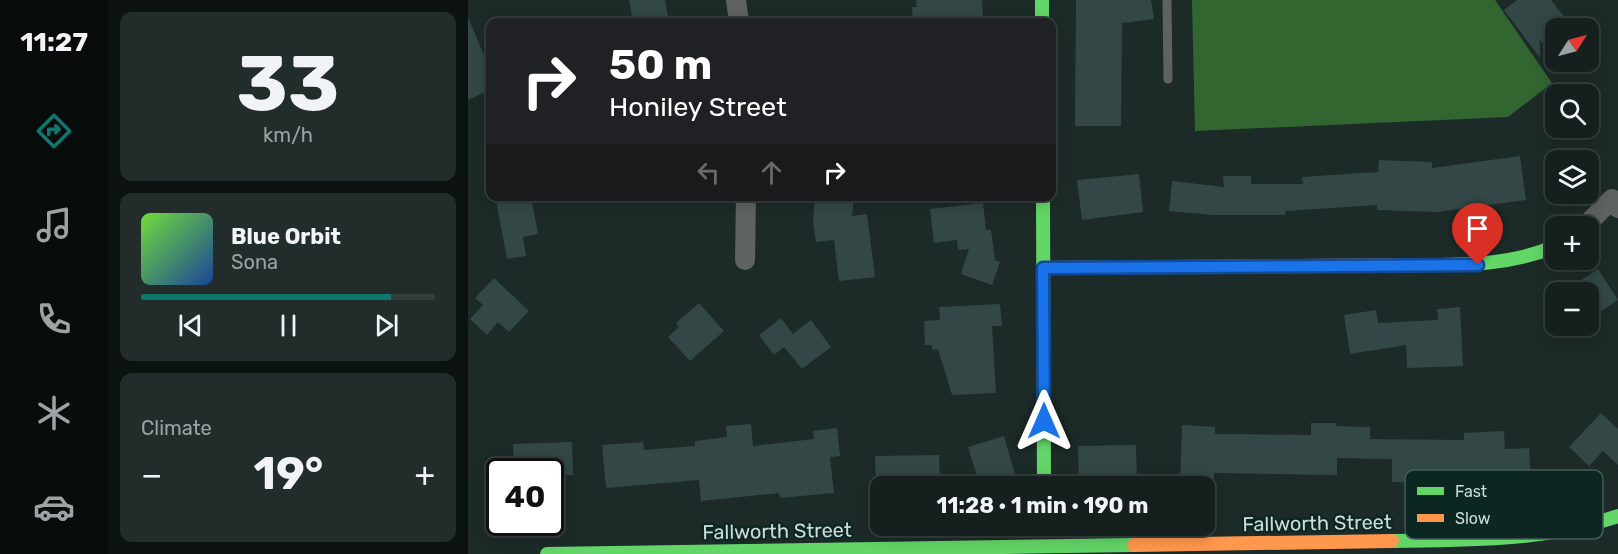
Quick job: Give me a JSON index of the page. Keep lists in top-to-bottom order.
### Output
{
  "streets": {
    "street": ["Fallworth Street"]
  },
  "legend": ["Fast", "Slow"],
  "north": "top right",
  "page": {
    "tabs": "11:27",
    "tile": [
      ["33", "km/h"],
      "Climate"
    ],
    "map_buttons": ["+", "−"],
    "turn": ["50 m", "Honiley Street"],
    "song": ["Blue Orbit", "Sona"],
    "heat": ["−", "19°", "+"],
    "limit": "40",
    "trip": "11:28 · 1 min · 190 m"
  }
}
